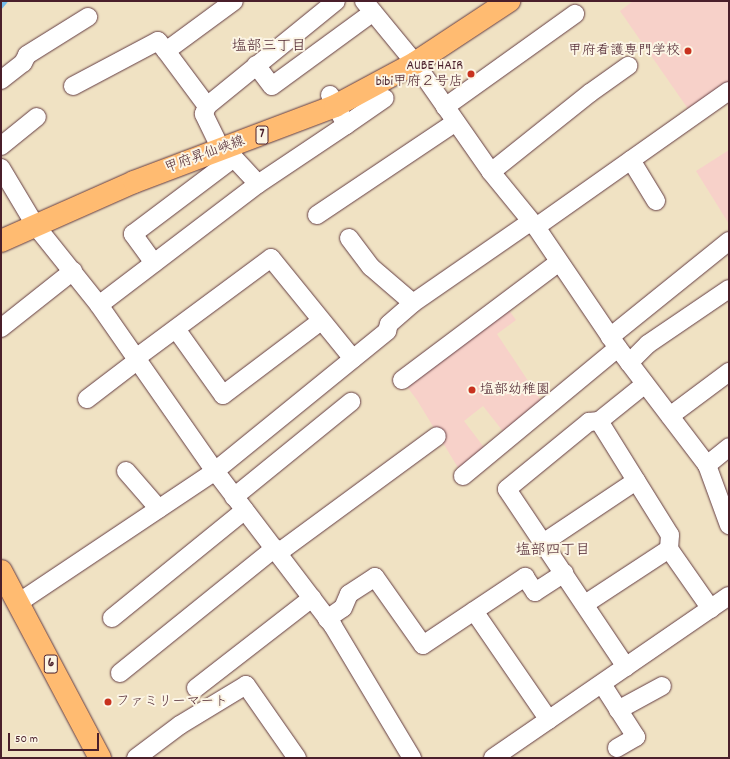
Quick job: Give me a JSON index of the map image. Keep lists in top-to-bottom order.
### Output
{
  "streets": {
    "main road": ["7", "甲府昇仙峡線", "6"]
  },
  "districts": ["塩部三丁目", "塩部四丁目"],
  "places": [
    "甲府看護専門学校",
    "AUBE HAIR bibi甲府２号店",
    "塩部幼稚園",
    "ファミリーマート"
  ],
  "scale_bar": "50 m"
}
